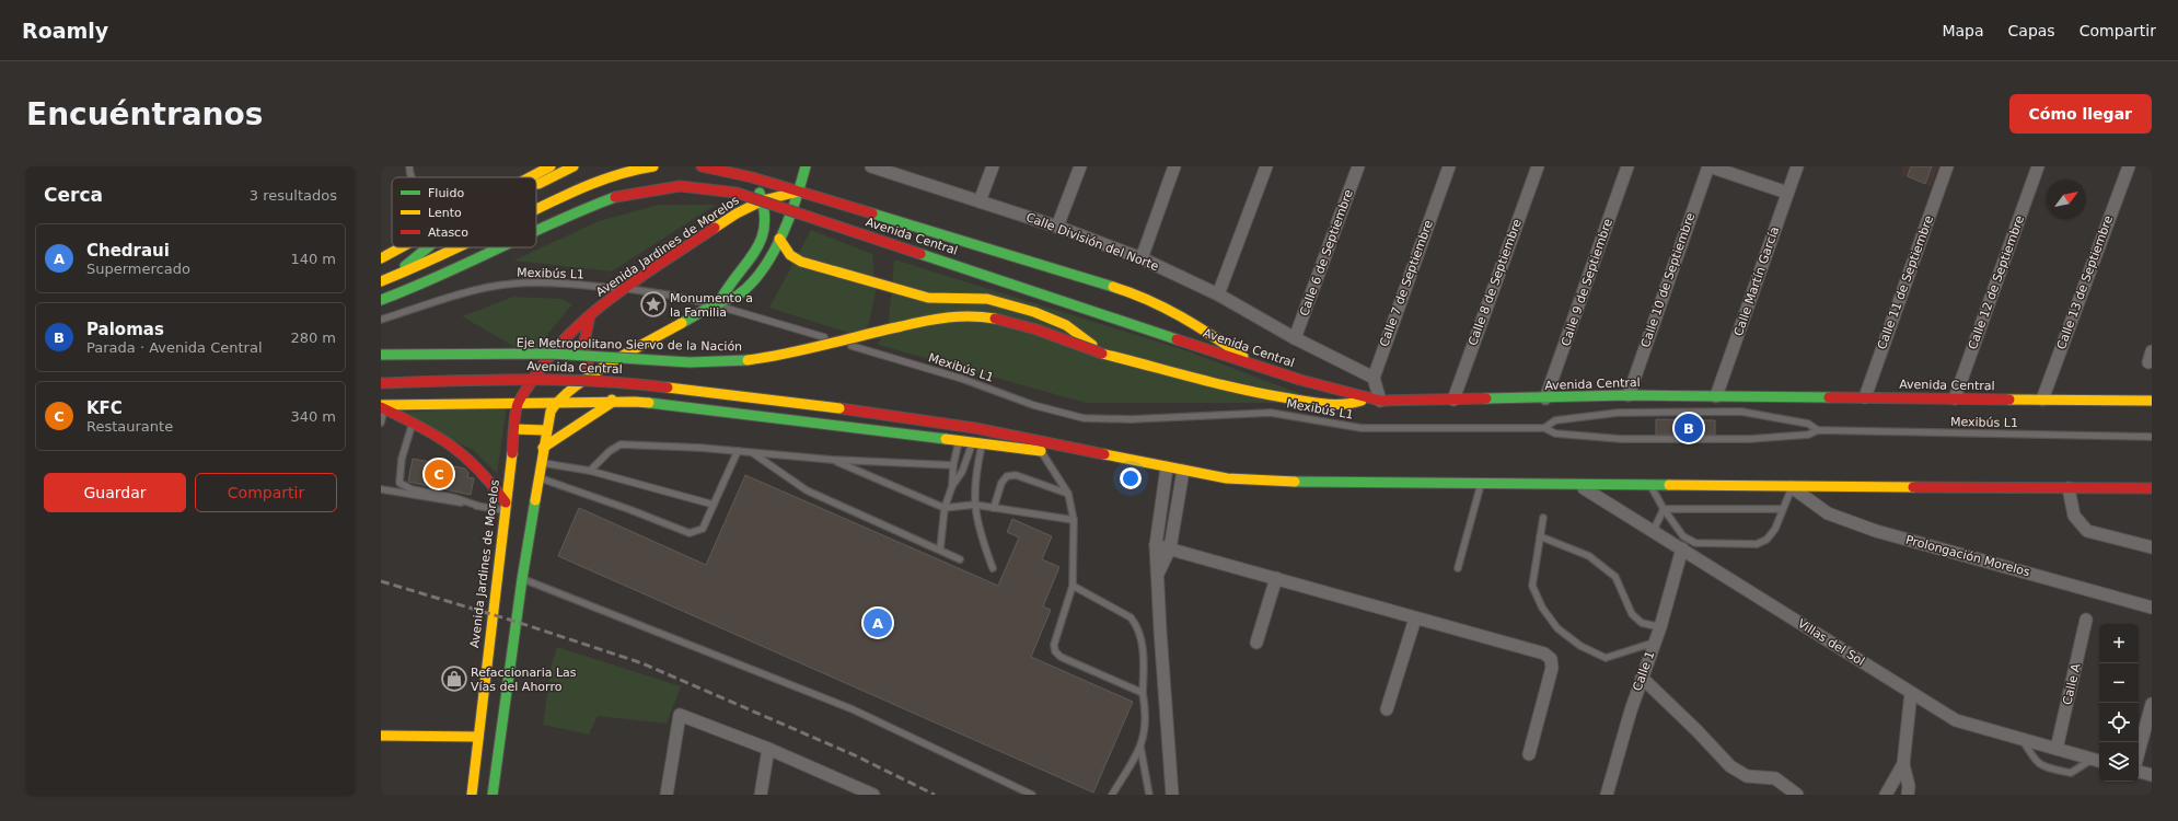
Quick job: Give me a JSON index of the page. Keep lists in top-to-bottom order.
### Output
{
  "streets": {
    "main road": ["Avenida Central", "Avenida Jardines de Morelos", "Eje Metropolitano Siervo de la Nación"],
    "street": [
      "Calle División del Norte",
      "Calle 6 de Septiembre",
      "Calle 10 de Septiembre",
      "Calle Martín García",
      "Calle 8 de Septiembre",
      "Calle 9 de Septiembre",
      "Calle 11 de Septiembre",
      "Calle 12 de Septiembre",
      "Calle 13 de Septiembre",
      "Calle 7 de Septiembre",
      "Prolongación Morelos",
      "Villas del Sol",
      "Calle 1",
      "Calle A"
    ],
    "lane": ["Mexibús L1"]
  },
  "crossings": [
    ["Avenida Central", "Calle 10 de Septiembre"],
    ["Avenida Central", "Calle Martín García"],
    ["Avenida Central", "Calle 8 de Septiembre"],
    ["Avenida Central", "Calle 9 de Septiembre"],
    ["Avenida Central", "Calle 11 de Septiembre"],
    ["Avenida Central", "Calle 12 de Septiembre"],
    ["Avenida Central", "Calle 13 de Septiembre"],
    ["Avenida Central", "Eje Metropolitano Siervo de la Nación"],
    ["Avenida Central", "Prolongación Morelos"],
    ["Avenida Central", "Villas del Sol"],
    ["Calle División del Norte", "Calle 6 de Septiembre"],
    ["Calle División del Norte", "Calle 7 de Septiembre"],
    ["Avenida Jardines de Morelos", "Mexibús L1"],
    ["Villas del Sol", "Calle 1"],
    ["Villas del Sol", "Calle A"]
  ],
  "places": {
    "place": ["Monumento a la Familia"],
    "shop": ["Refaccionaria Las Vías del Ahorro"]
  },
  "legend": ["Fluido", "Lento", "Atasco"],
  "north": "top right",
  "page": {
    "header": "Roamly",
    "nav": ["Mapa", "Capas", "Compartir"],
    "buttons": [
      "Cómo llegar",
      ["Guardar", "Compartir"]
    ],
    "title": "Encuéntranos",
    "heading": ["Cerca", "3 resultados"],
    "list": [
      {
        "mark": "A",
        "name": "Chedraui",
        "note": "Supermercado",
        "value": "140 m"
      },
      {
        "mark": "B",
        "name": "Palomas",
        "note": "Parada · Avenida Central",
        "value": "280 m"
      },
      {
        "mark": "C",
        "name": "KFC",
        "note": "Restaurante",
        "value": "340 m"
      }
    ],
    "pins": ["B", "C", "A"],
    "map_buttons": ["+", "−"]
  }
}
